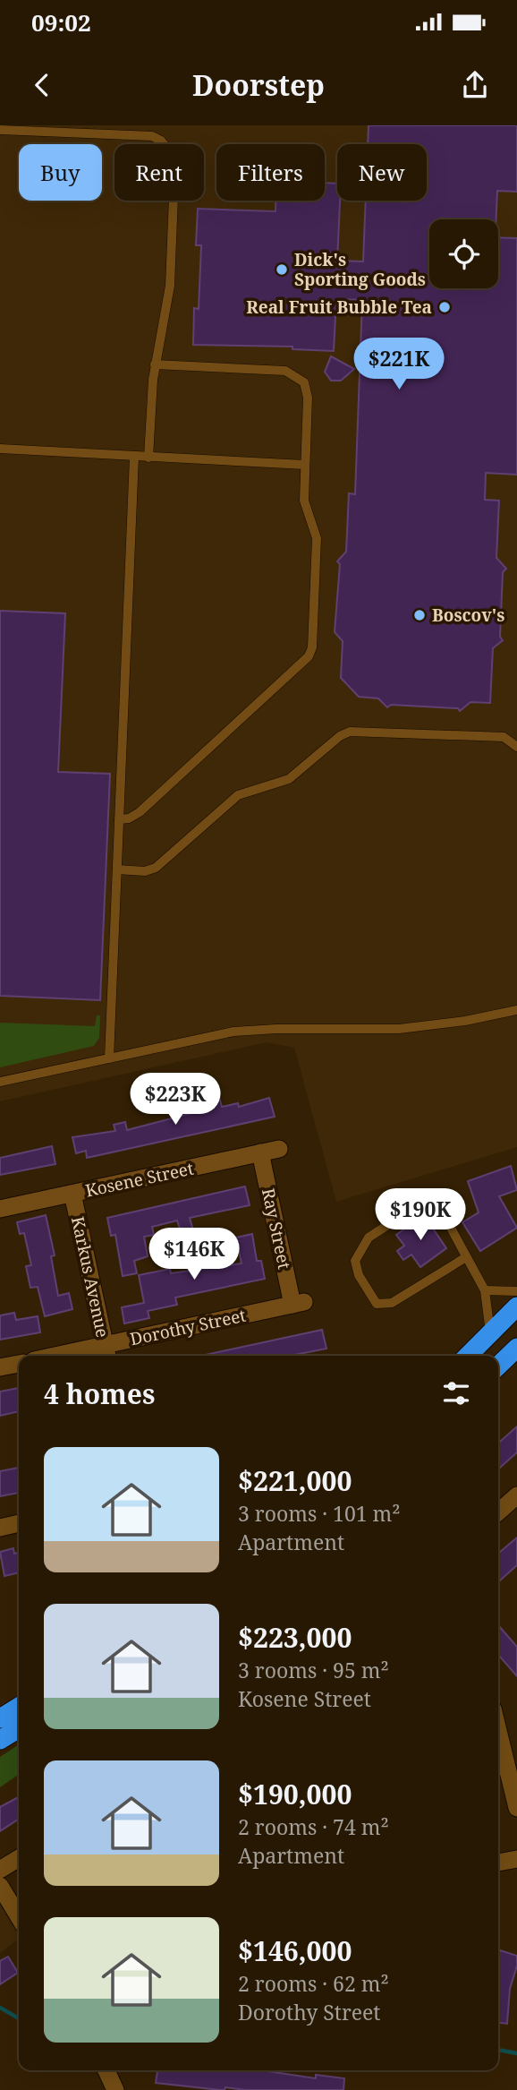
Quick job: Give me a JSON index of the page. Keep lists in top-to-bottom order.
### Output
{
  "streets": {
    "street": [
      "Kosene Street",
      "Ray Street",
      "Karkus Avenue",
      "Dorothy Street"
    ]
  },
  "crossings": [
    ["Kosene Street", "Ray Street"],
    ["Kosene Street", "Karkus Avenue"],
    ["Ray Street", "Dorothy Street"],
    ["Karkus Avenue", "Dorothy Street"]
  ],
  "places": ["Dick's Sporting Goods", "Real Fruit Bubble Tea", "Boscov's"],
  "page": {
    "status": "09:02",
    "header": "Doorstep",
    "chip": [
      "Buy",
      "Rent",
      "Filters",
      "New"
    ],
    "price": [
      "$221K",
      "$223K",
      "$190K",
      "$146K"
    ],
    "heading": "4 homes",
    "list": [
      {
        "name": "$221,000",
        "note": "3 rooms · 101 m² · Apartment"
      },
      {
        "name": "$223,000",
        "note": "3 rooms · 95 m² · Kosene Street"
      },
      {
        "name": "$190,000",
        "note": "2 rooms · 74 m² · Apartment"
      },
      {
        "name": "$146,000",
        "note": "2 rooms · 62 m² · Dorothy Street"
      }
    ]
  }
}
